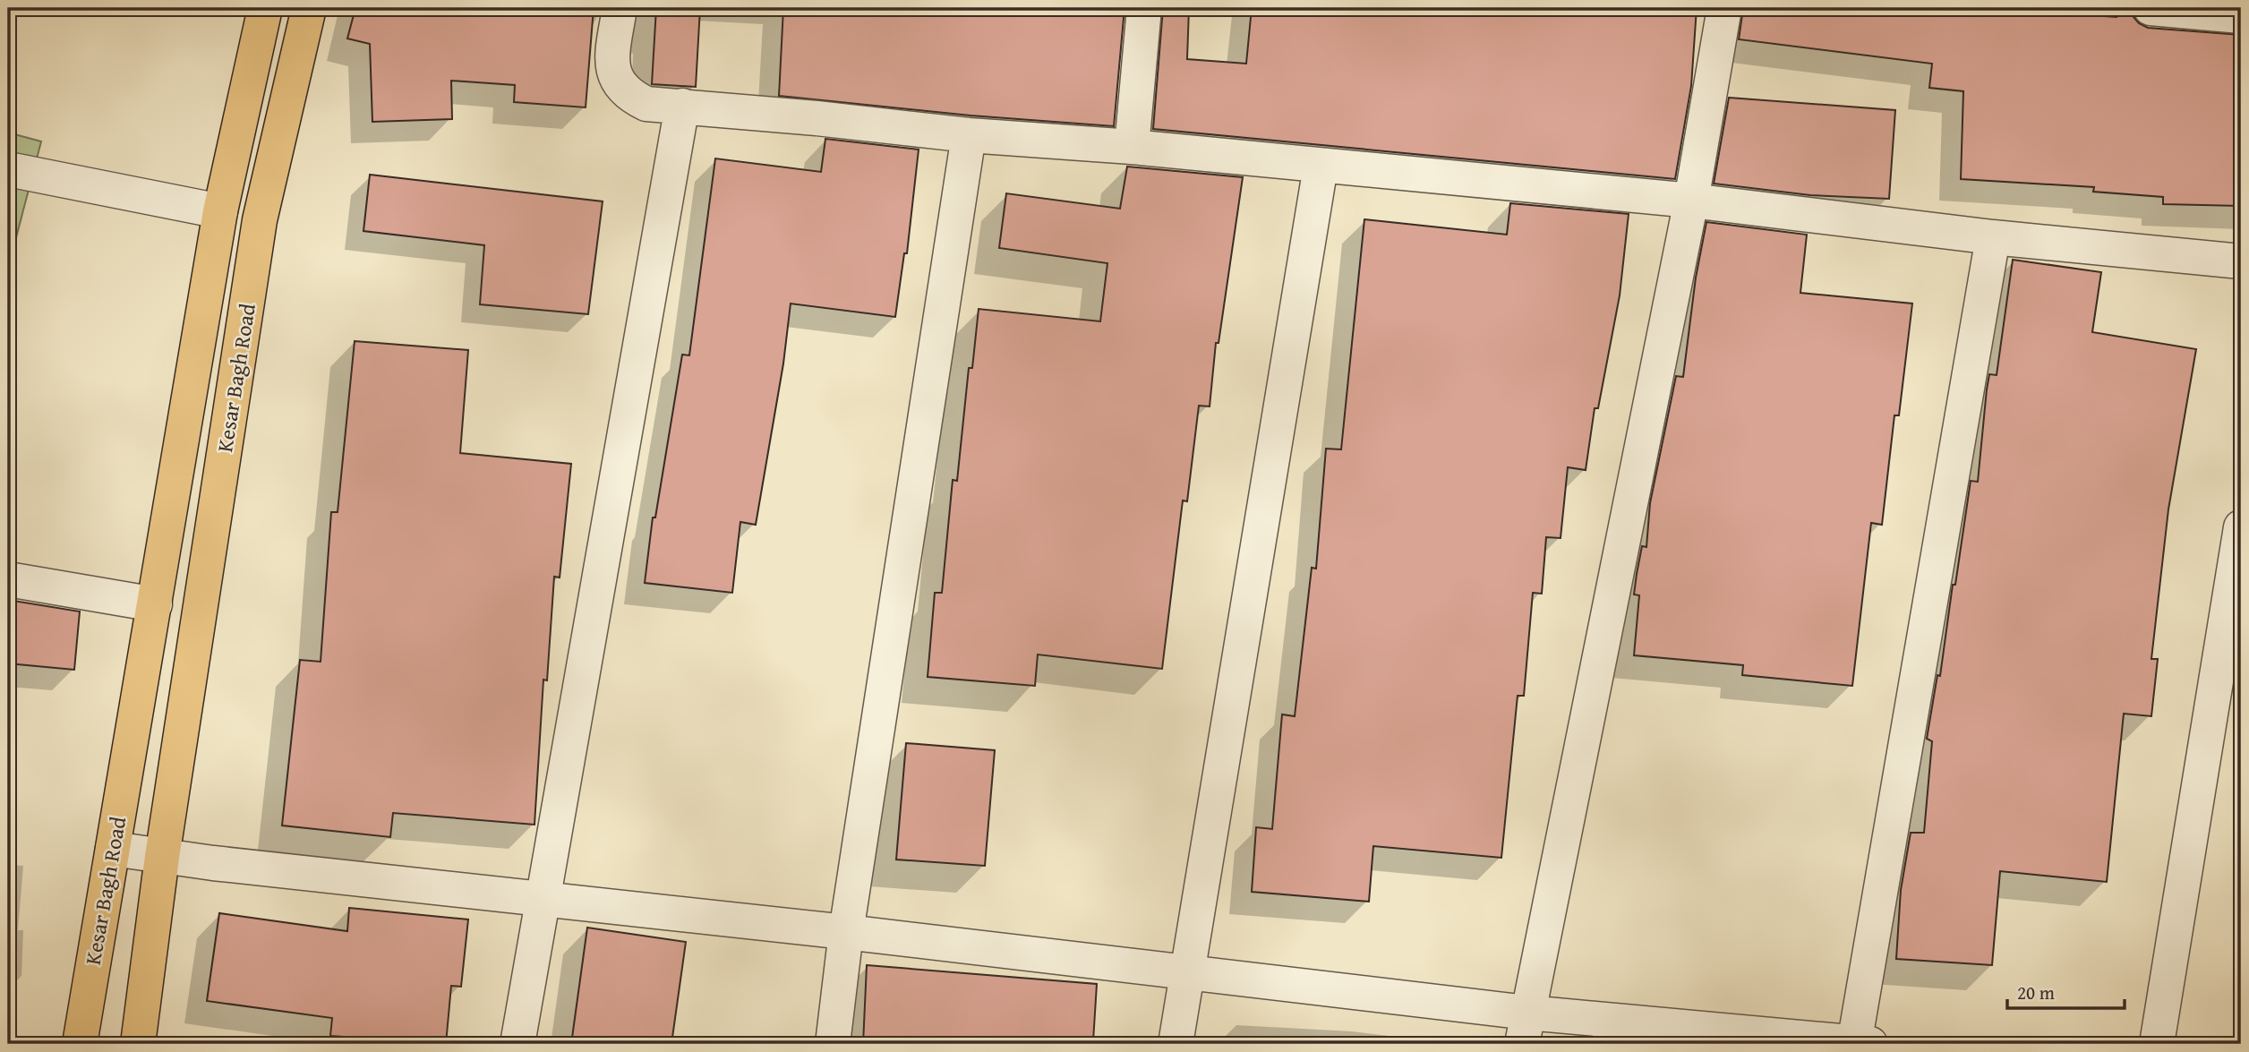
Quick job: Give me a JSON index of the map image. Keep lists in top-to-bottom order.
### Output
{
  "streets": {
    "main road": ["Kesar Bagh Road"]
  },
  "scale_bar": "20 m"
}
